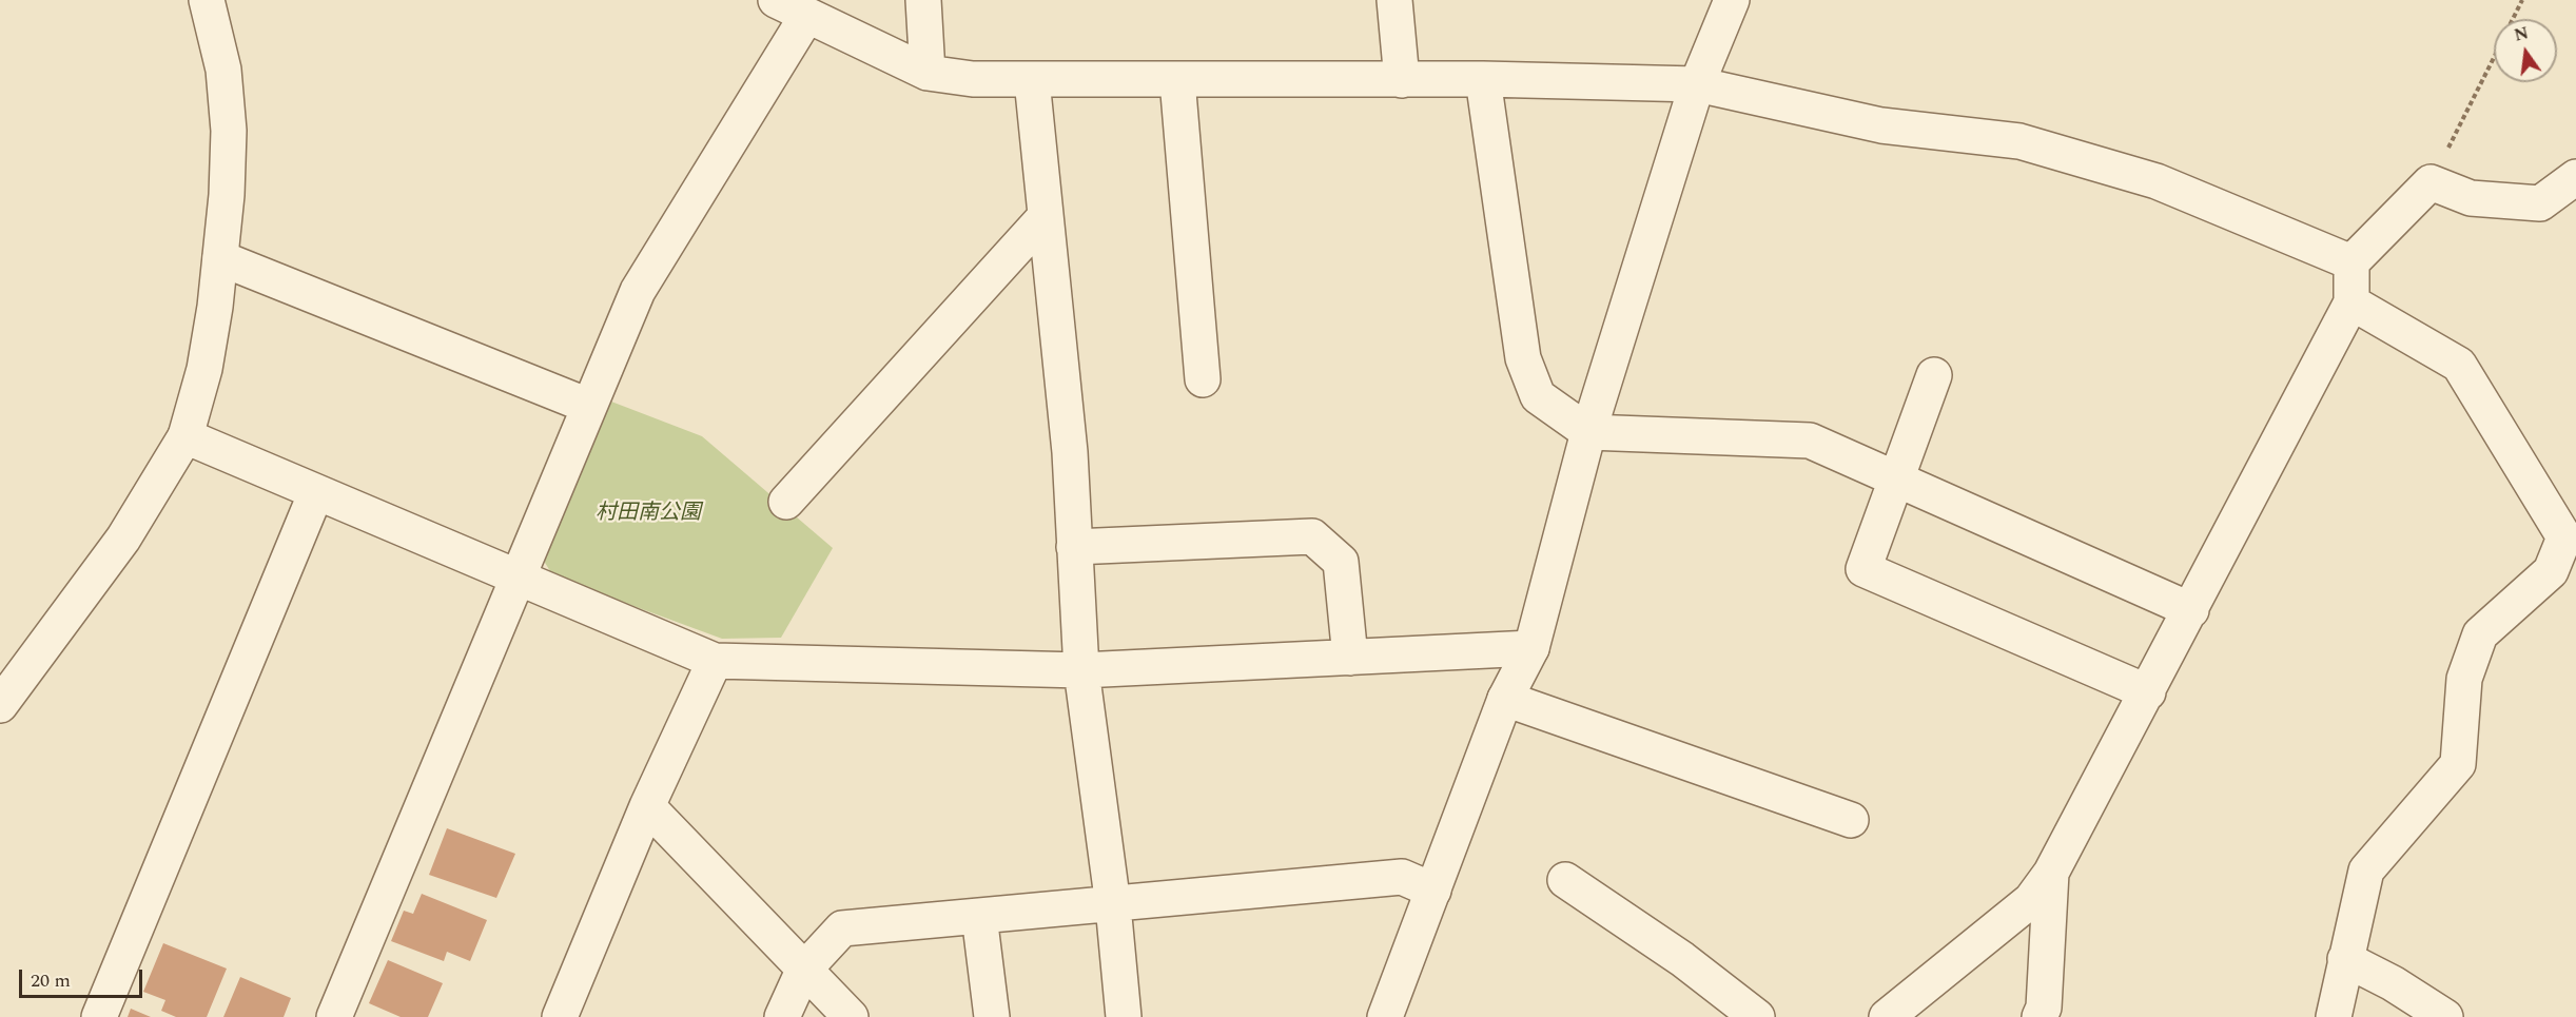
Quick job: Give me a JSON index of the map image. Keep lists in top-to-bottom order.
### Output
{
  "parks": ["村田南公園"],
  "scale_bar": "20 m",
  "north": "top"
}
